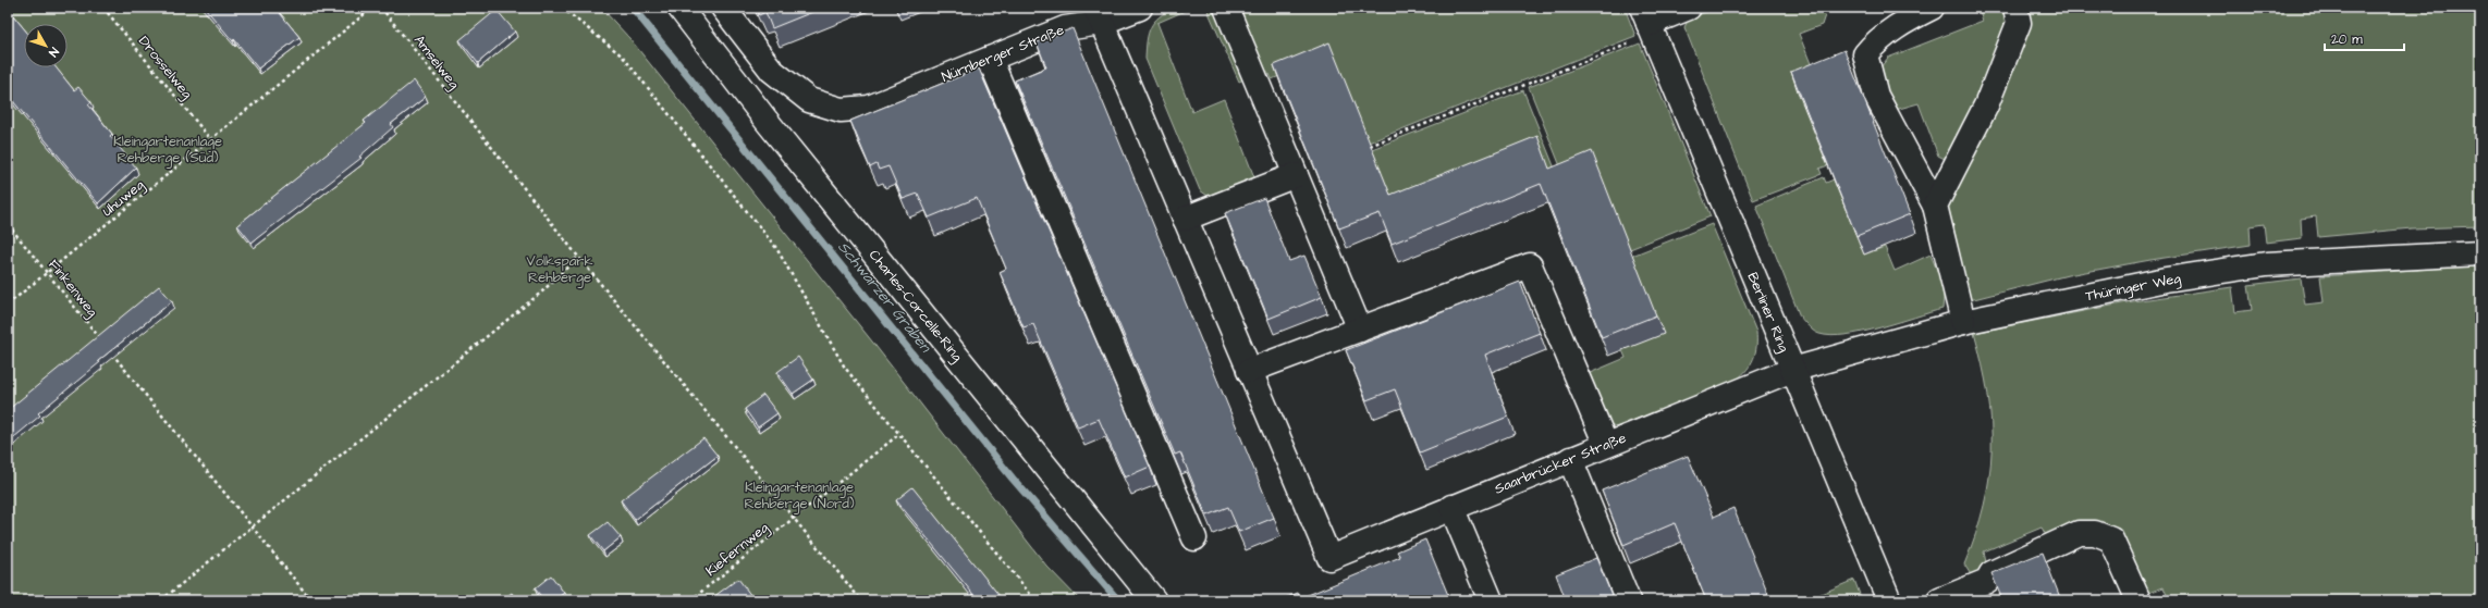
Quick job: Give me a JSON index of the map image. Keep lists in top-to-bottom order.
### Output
{
  "streets": {
    "street": [
      "Nürnberger Straße",
      "Thüringer Weg",
      "Charles-Corcelle-Ring",
      "Berliner Ring",
      "Saarbrücker Straße"
    ],
    "path": [
      "Amselweg",
      "Drosselweg",
      "Uhuweg",
      "Finkenweg",
      "Kiefernweg"
    ]
  },
  "crossings": [
    ["Amselweg", "Kiefernweg"],
    ["Drosselweg", "Uhuweg"],
    ["Uhuweg", "Finkenweg"],
    ["Thüringer Weg", "Berliner Ring"],
    ["Thüringer Weg", "Saarbrücker Straße"],
    ["Berliner Ring", "Saarbrücker Straße"]
  ],
  "water": ["Schwarzer Graben"],
  "parks": ["Kleingartenanlage Rehberge (Süd)", "Volkspark Rehberge", "Kleingartenanlage Rehberge (Nord)"],
  "scale_bar": "20 m",
  "north": "bottom right"
}
